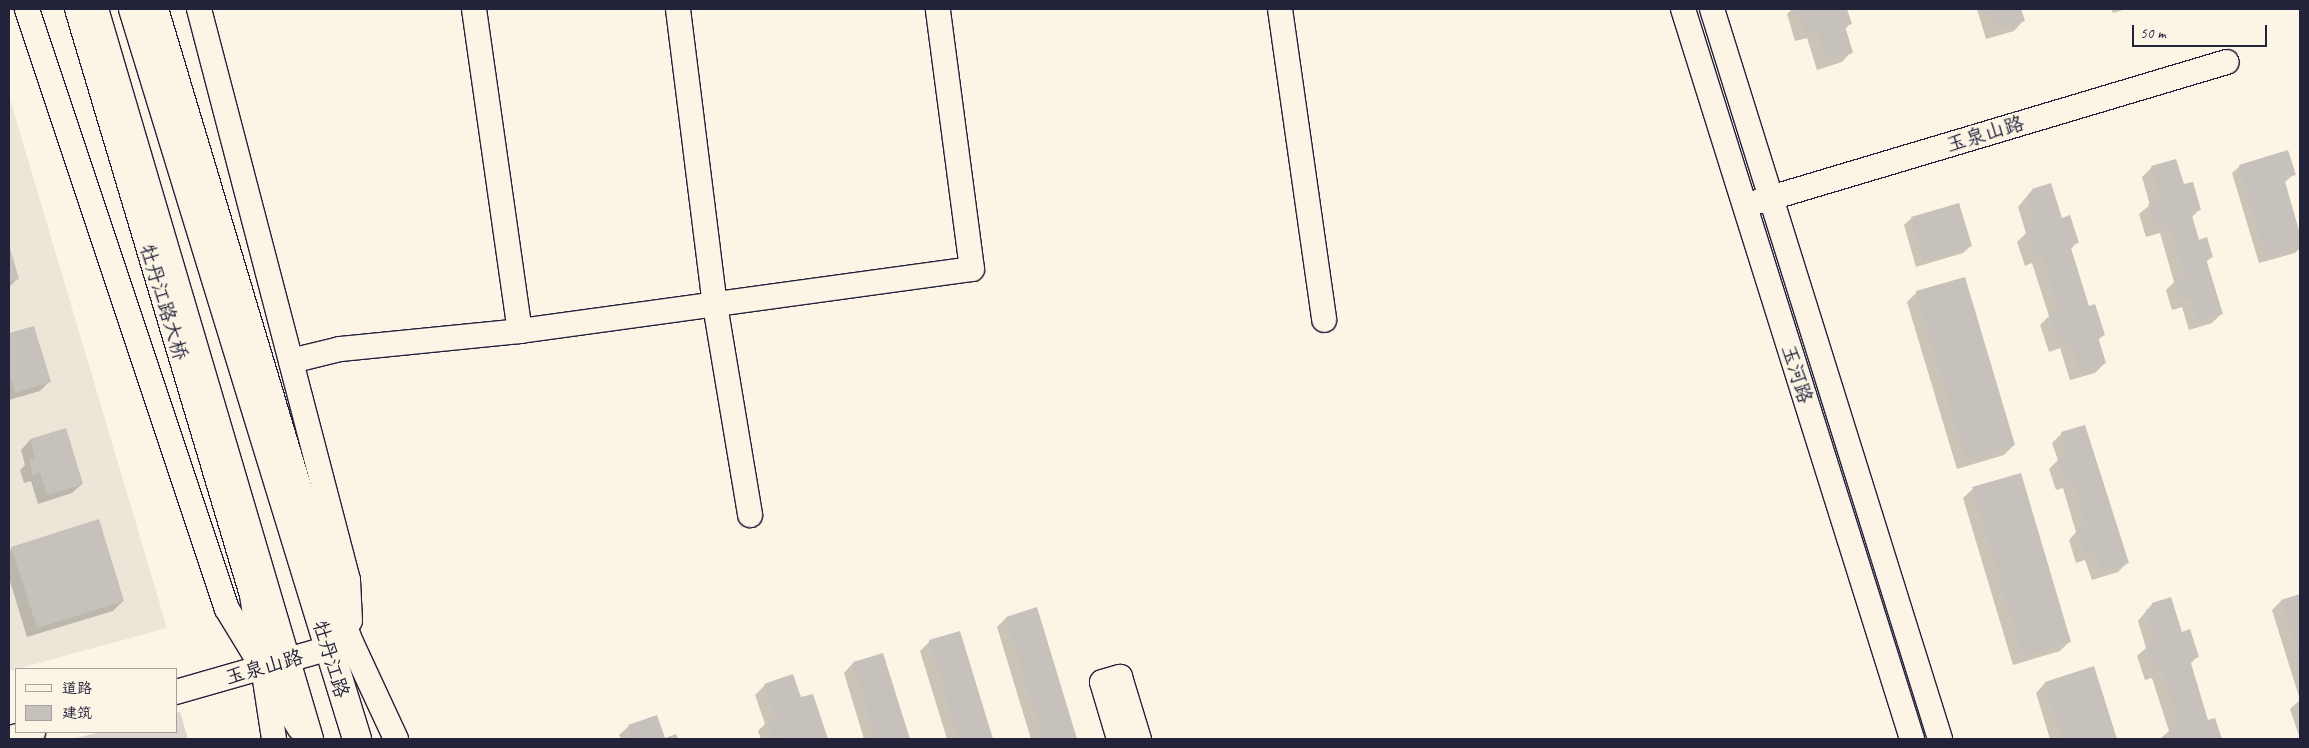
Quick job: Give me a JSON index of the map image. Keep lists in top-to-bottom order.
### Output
{
  "streets": {
    "main road": ["牡丹江路大桥", "牡丹江路"],
    "street": ["玉泉山路", "玉河路"]
  },
  "crossings": [
    ["玉泉山路", "玉河路"],
    ["玉泉山路", "牡丹江路"]
  ],
  "legend": ["道路", "建筑"],
  "scale_bar": "50 m"
}
